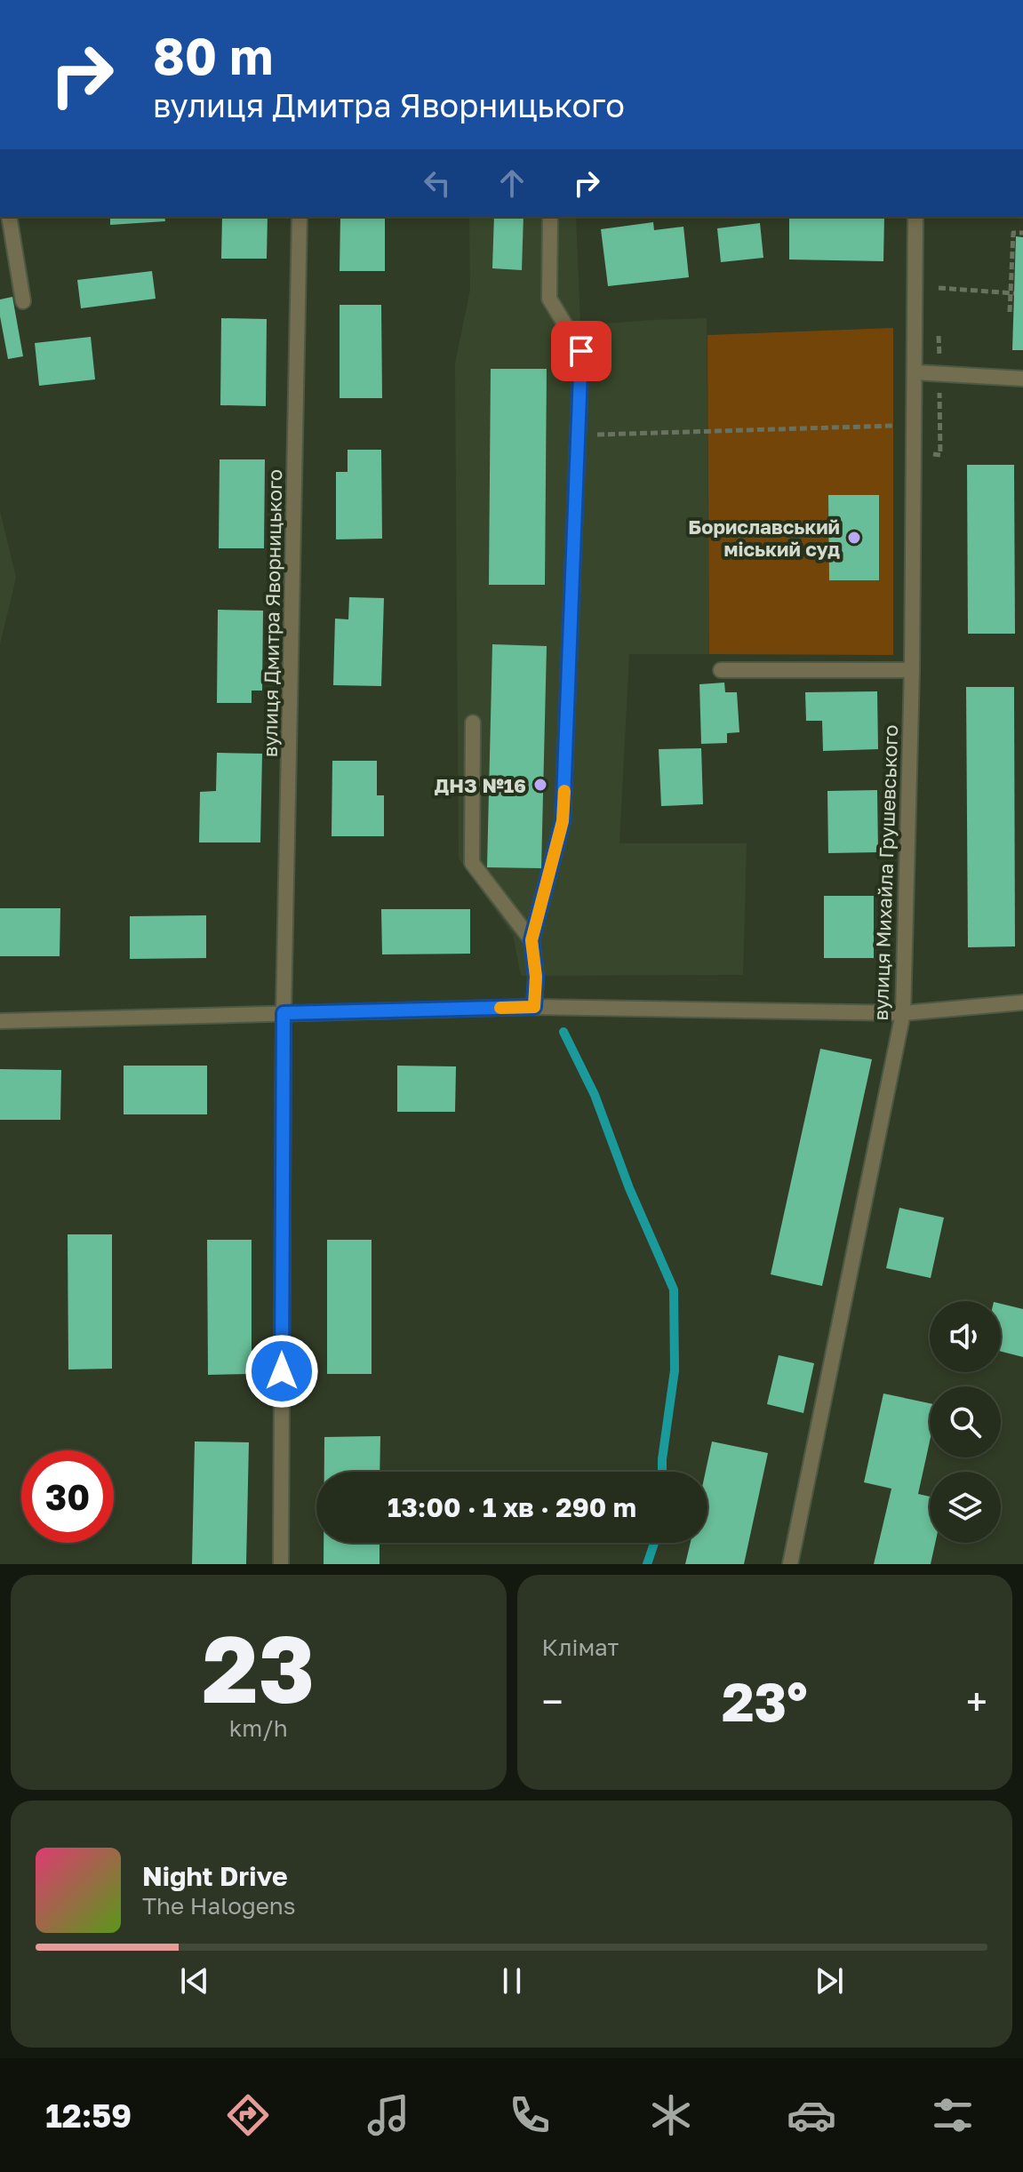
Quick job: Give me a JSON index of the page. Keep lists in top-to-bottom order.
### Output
{
  "streets": {
    "street": ["вулиця Дмитра Яворницького", "вулиця Михайла Грушевського"]
  },
  "places": ["Бориславський міський суд", "ДНЗ №16"],
  "page": {
    "turn": ["80 m", "вулиця Дмитра Яворницького"],
    "limit": "30",
    "trip": "13:00 · 1 хв · 290 m",
    "tile": [
      ["23", "km/h"],
      "Клімат"
    ],
    "heat": ["−", "23°", "+"],
    "song": ["Night Drive", "The Halogens"],
    "tabs": "12:59"
  }
}
